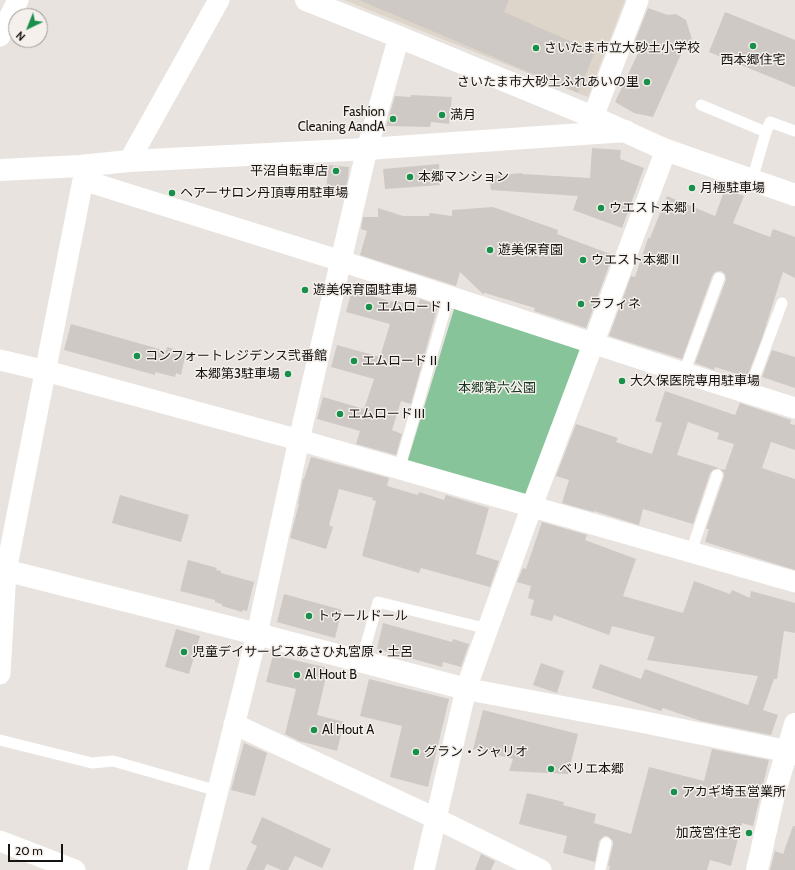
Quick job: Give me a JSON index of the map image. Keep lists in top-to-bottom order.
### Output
{
  "parks": ["本郷第六公園"],
  "places": [
    "西本郷住宅",
    "さいたま市立大砂土小学校",
    "さいたま市大砂土ふれあいの里",
    "満月",
    "Fashion Cleaning AandA",
    "平沼自転車店",
    "本郷マンション",
    "月極駐車場",
    "ヘアーサロン丹頂専用駐車場",
    "ウエスト本郷Ⅰ",
    "遊美保育園",
    "ウエスト本郷Ⅱ",
    "遊美保育園駐車場",
    "ラフィネ",
    "エムロードⅠ",
    "コンフォートレジデンス弐番館",
    "エムロードⅡ",
    "本郷第3駐車場",
    "大久保医院専用駐車場",
    "エムロードⅢ",
    "トゥールドール",
    "児童デイサービスあさひ丸宮原・土呂",
    "Al Hout B",
    "Al Hout A",
    "グラン・シャリオ",
    "ベリエ本郷",
    "アカギ埼玉営業所",
    "加茂宮住宅"
  ],
  "scale_bar": "20 m",
  "north": "bottom left"
}
